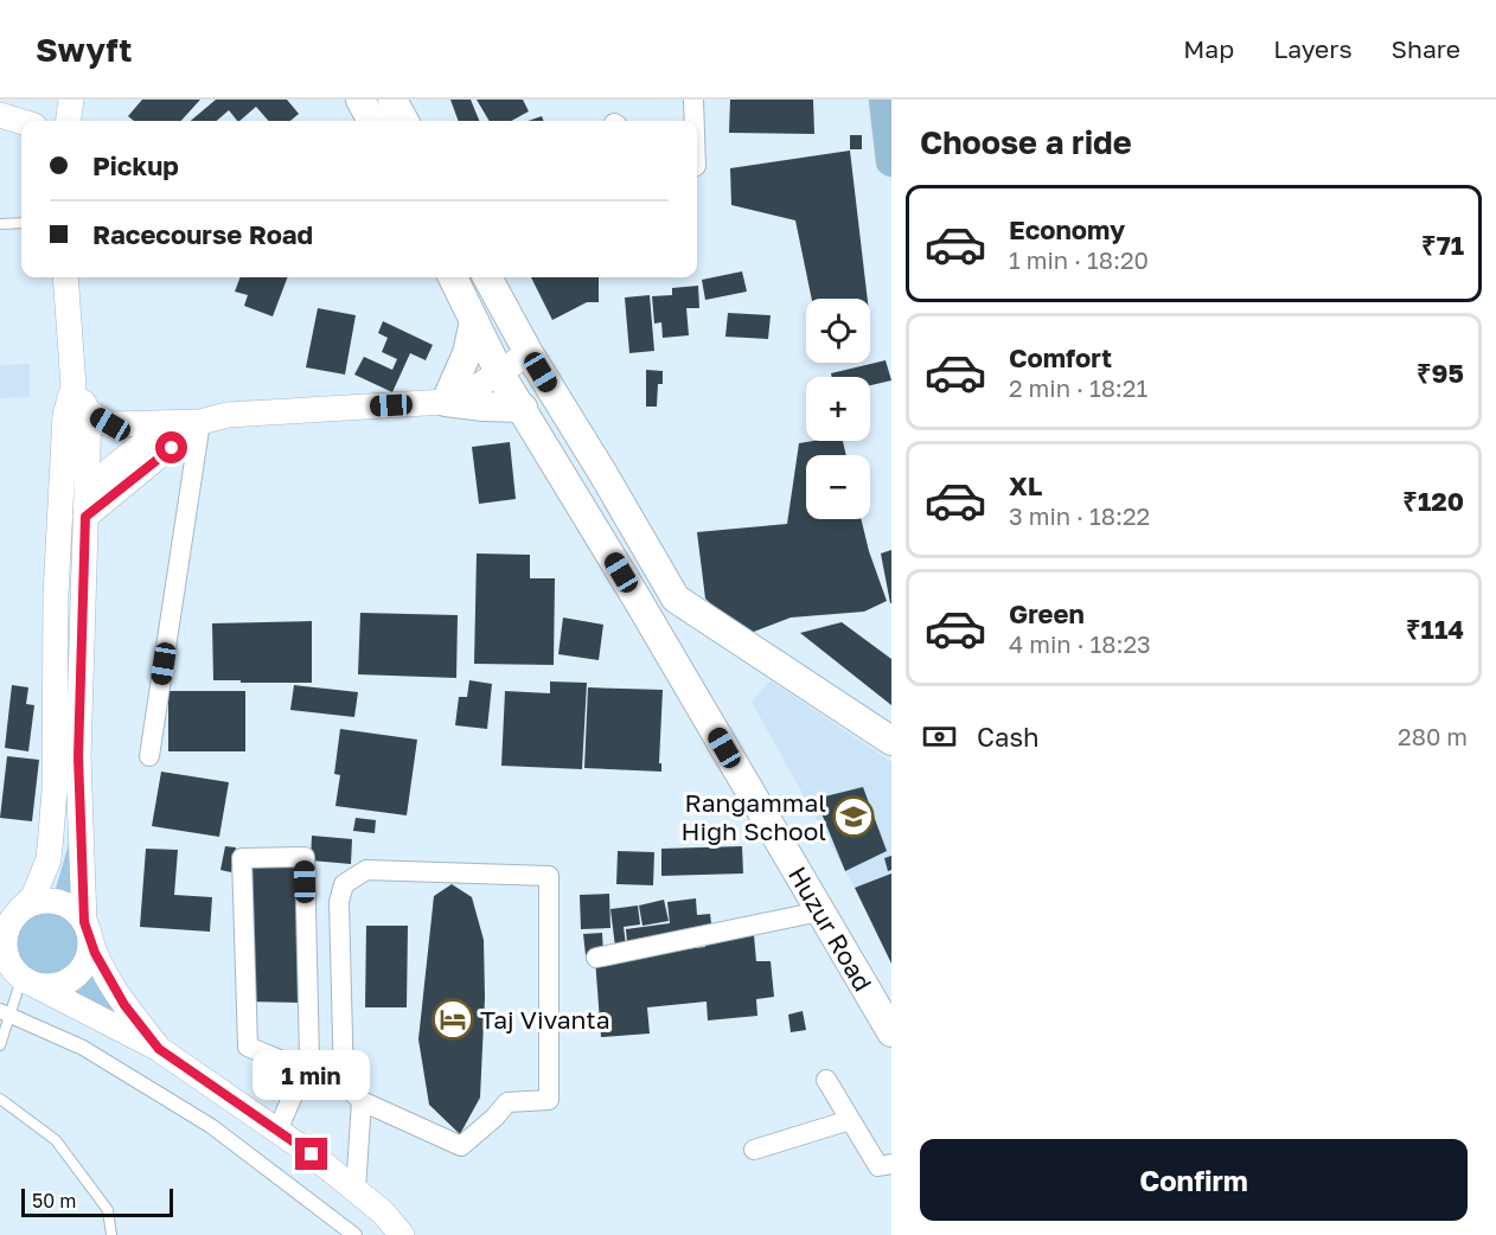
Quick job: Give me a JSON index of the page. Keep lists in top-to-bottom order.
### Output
{
  "streets": {
    "main road": ["Huzur Road"]
  },
  "places": {
    "school or university": ["Rangammal High School"],
    "hotel": ["Taj Vivanta"]
  },
  "scale_bar": "50 m",
  "page": {
    "header": "Swyft",
    "nav": ["Map", "Layers", "Share"],
    "heading": "Choose a ride",
    "banner": ["Pickup", "Racecourse Road"],
    "list": [
      {
        "name": "Economy",
        "note": "1 min · 18:20",
        "value": "₹71"
      },
      {
        "name": "Comfort",
        "note": "2 min · 18:21",
        "value": "₹95"
      },
      {
        "name": "XL",
        "note": "3 min · 18:22",
        "value": "₹120"
      },
      {
        "name": "Green",
        "note": "4 min · 18:23",
        "value": "₹114"
      }
    ],
    "map_buttons": ["+", "−"],
    "pay": ["Cash", "280 m"],
    "bubble": "1 min",
    "buttons": "Confirm",
    "scale": "50 m"
  }
}
